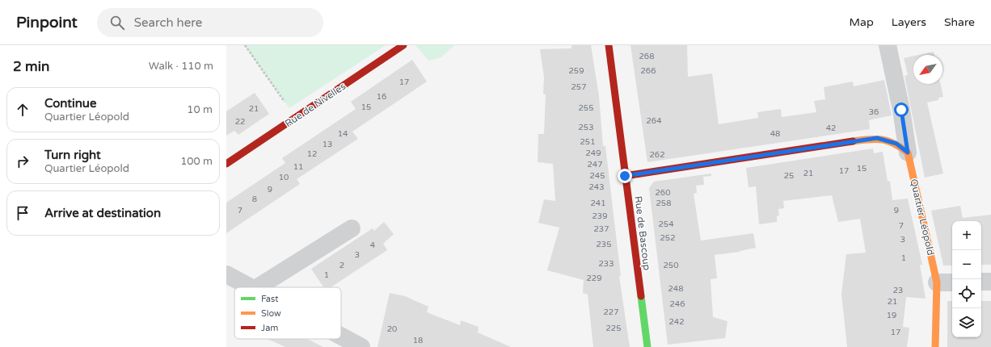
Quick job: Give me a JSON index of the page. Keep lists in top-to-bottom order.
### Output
{
  "streets": {
    "street": ["Rue de Nivelles", "Quartier Léopold", "Rue de Bascoup"]
  },
  "house_numbers": [
    "268",
    "259",
    "266",
    "17",
    "257",
    "16",
    "15",
    "255",
    "21",
    "36",
    "264",
    "22",
    "253",
    "42",
    "14",
    "48",
    "251",
    "13",
    "249",
    "12",
    "262",
    "247",
    "11",
    "15",
    "17",
    "21",
    "245",
    "25",
    "10",
    "243",
    "9",
    "260",
    "8",
    "241",
    "258",
    "7",
    "9",
    "239",
    "254",
    "7",
    "237",
    "252",
    "3",
    "235",
    "4",
    "3",
    "1",
    "233",
    "2",
    "250",
    "1",
    "229",
    "248",
    "23",
    "21",
    "246",
    "227",
    "19",
    "242",
    "225",
    "20",
    "17",
    "18"
  ],
  "legend": ["Fast", "Slow", "Jam"],
  "north": "bottom left",
  "page": {
    "header": "Pinpoint",
    "search": "Search here",
    "nav": ["Map", "Layers", "Share"],
    "heading": ["2 min", "Walk · 110 m"],
    "list": [
      ["Continue", "Quartier Léopold", "10 m"],
      ["Turn right", "Quartier Léopold", "100 m"],
      "Arrive at destination"
    ],
    "map_buttons": ["+", "−"]
  }
}
